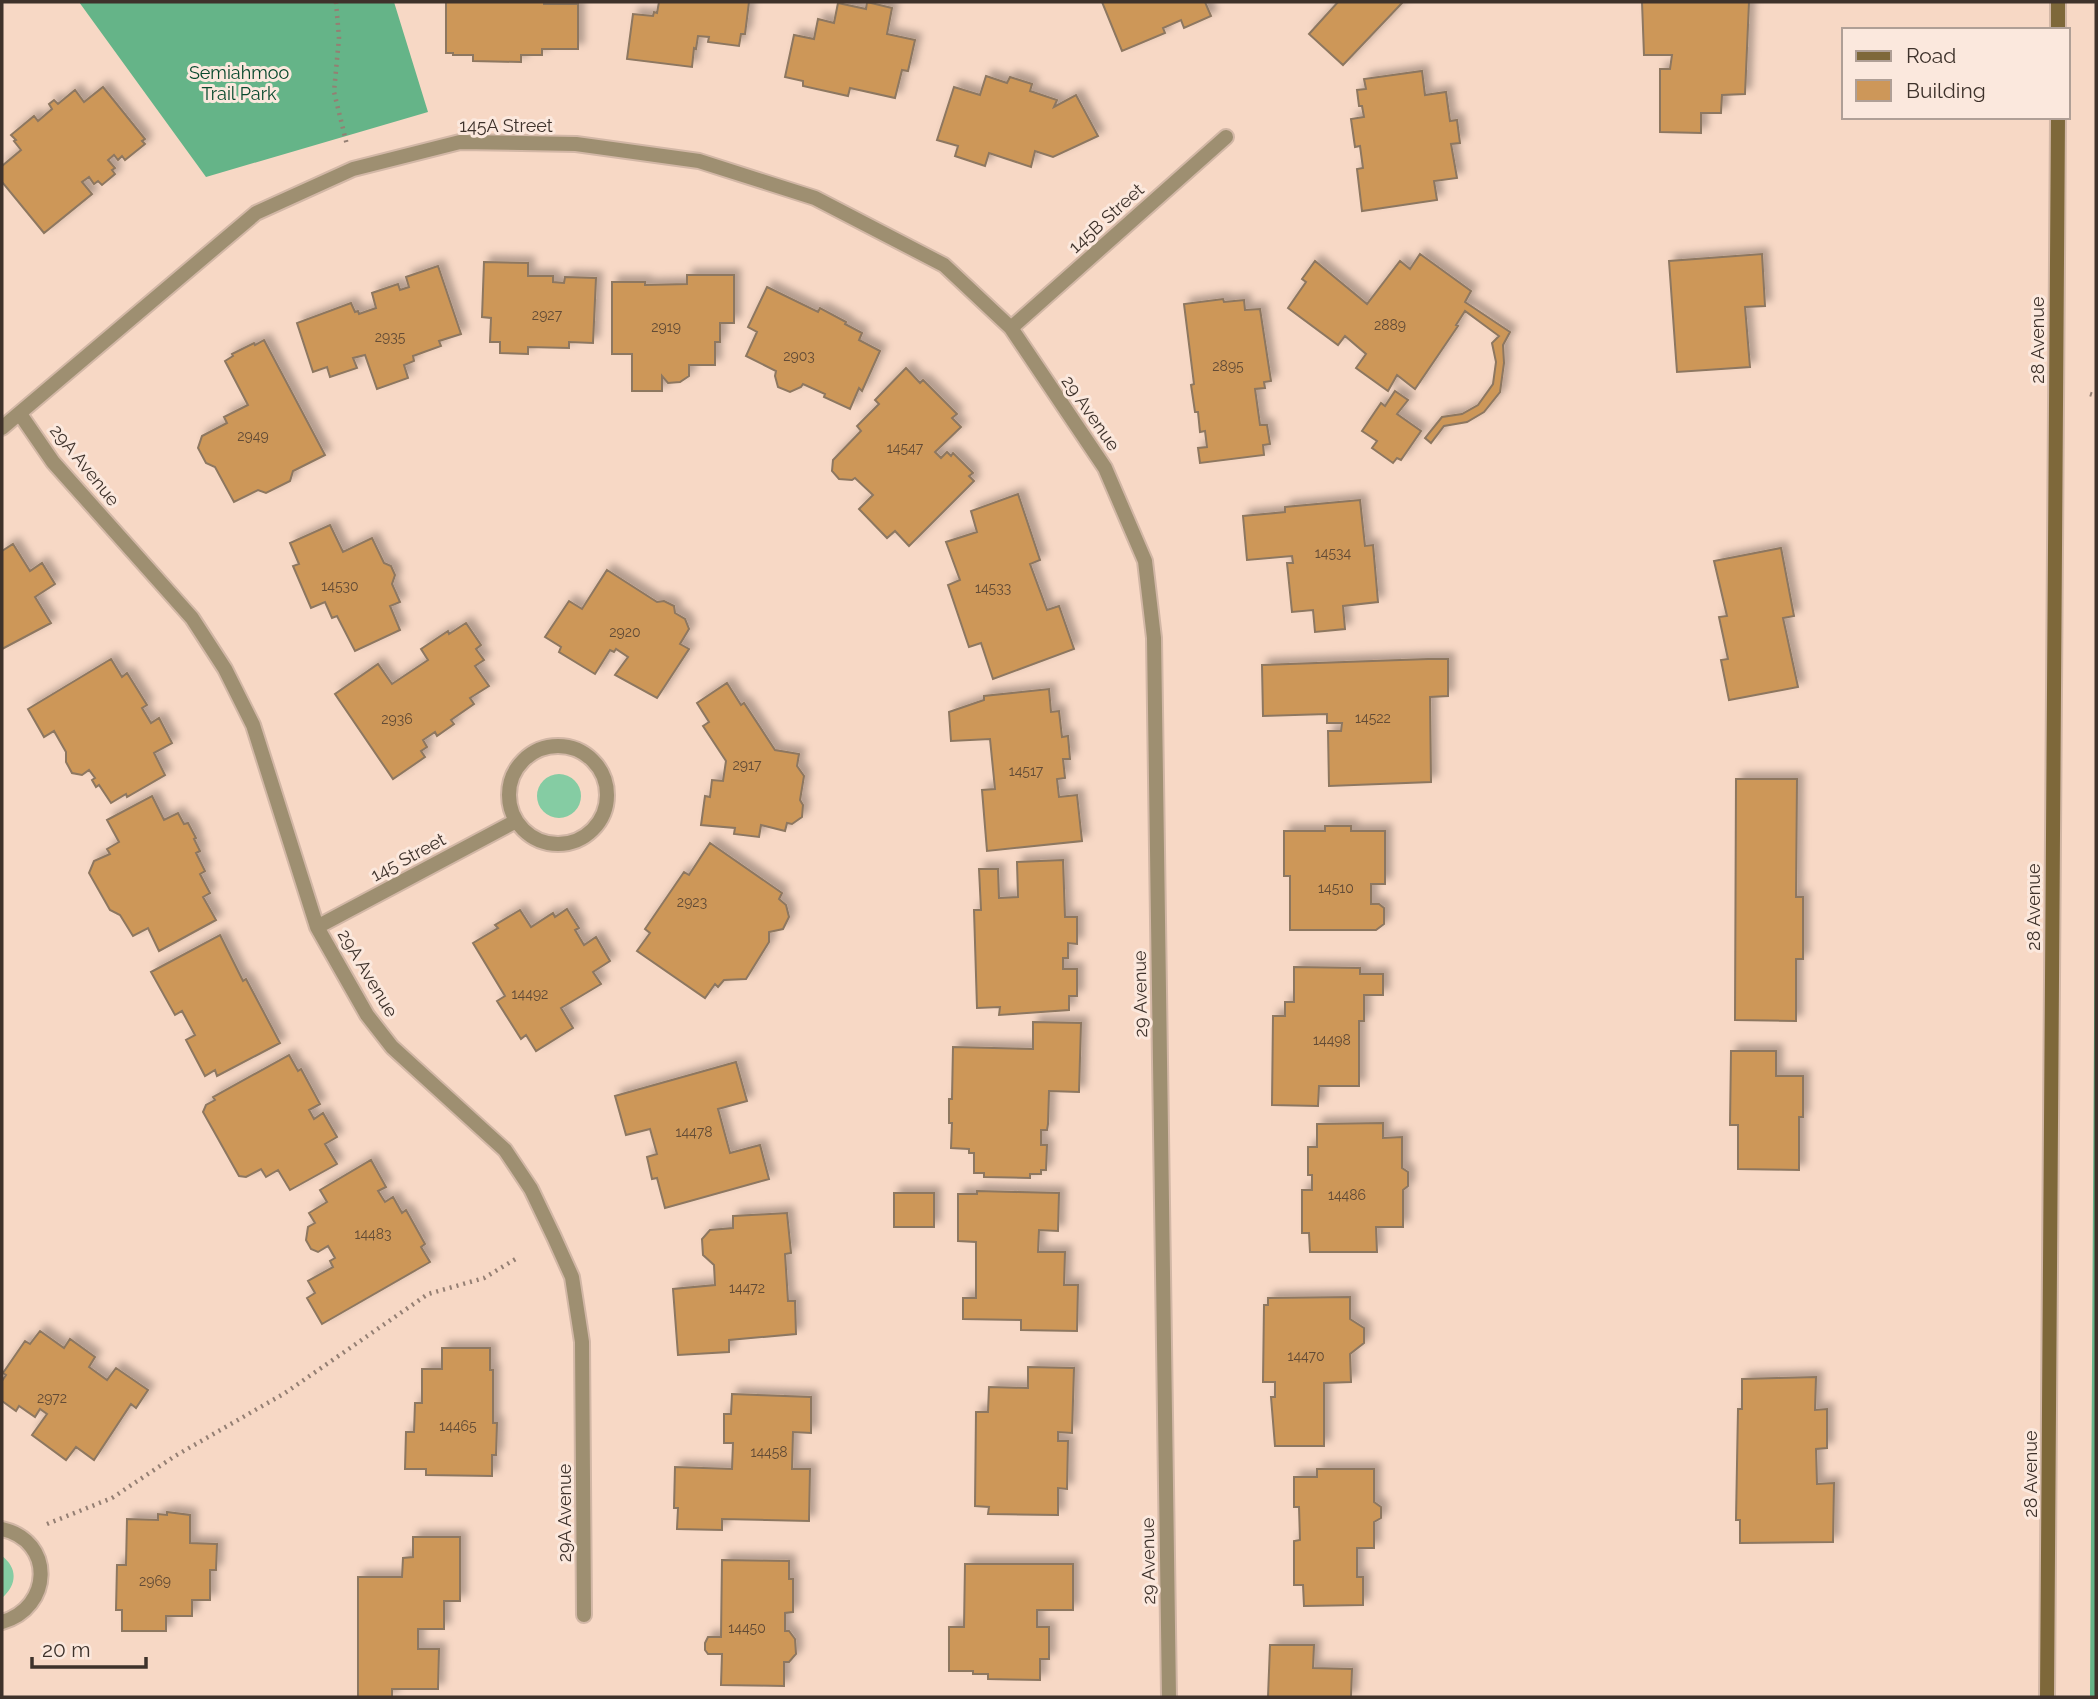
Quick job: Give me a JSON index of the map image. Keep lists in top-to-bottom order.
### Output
{
  "streets": {
    "street": [
      "145A Street",
      "145B Street",
      "28 Avenue",
      "29 Avenue",
      "29A Avenue",
      "145 Street"
    ]
  },
  "crossings": [
    ["145A Street", "145B Street"],
    ["145A Street", "29 Avenue"],
    ["145A Street", "29A Avenue"],
    ["145B Street", "29 Avenue"],
    ["29A Avenue", "145 Street"]
  ],
  "parks": ["Semiahmoo Trail Park"],
  "house_numbers": [
    "2927",
    "2889",
    "2919",
    "2935",
    "2903",
    "2895",
    "2949",
    "14547",
    "14534",
    "14530",
    "14533",
    "2920",
    "14522",
    "2936",
    "2917",
    "14517",
    "14510",
    "2923",
    "14492",
    "14498",
    "14478",
    "14486",
    "14483",
    "14472",
    "14470",
    "2972",
    "14465",
    "14458",
    "2969",
    "14450"
  ],
  "legend": ["Road", "Building"],
  "scale_bar": "20 m"
}
